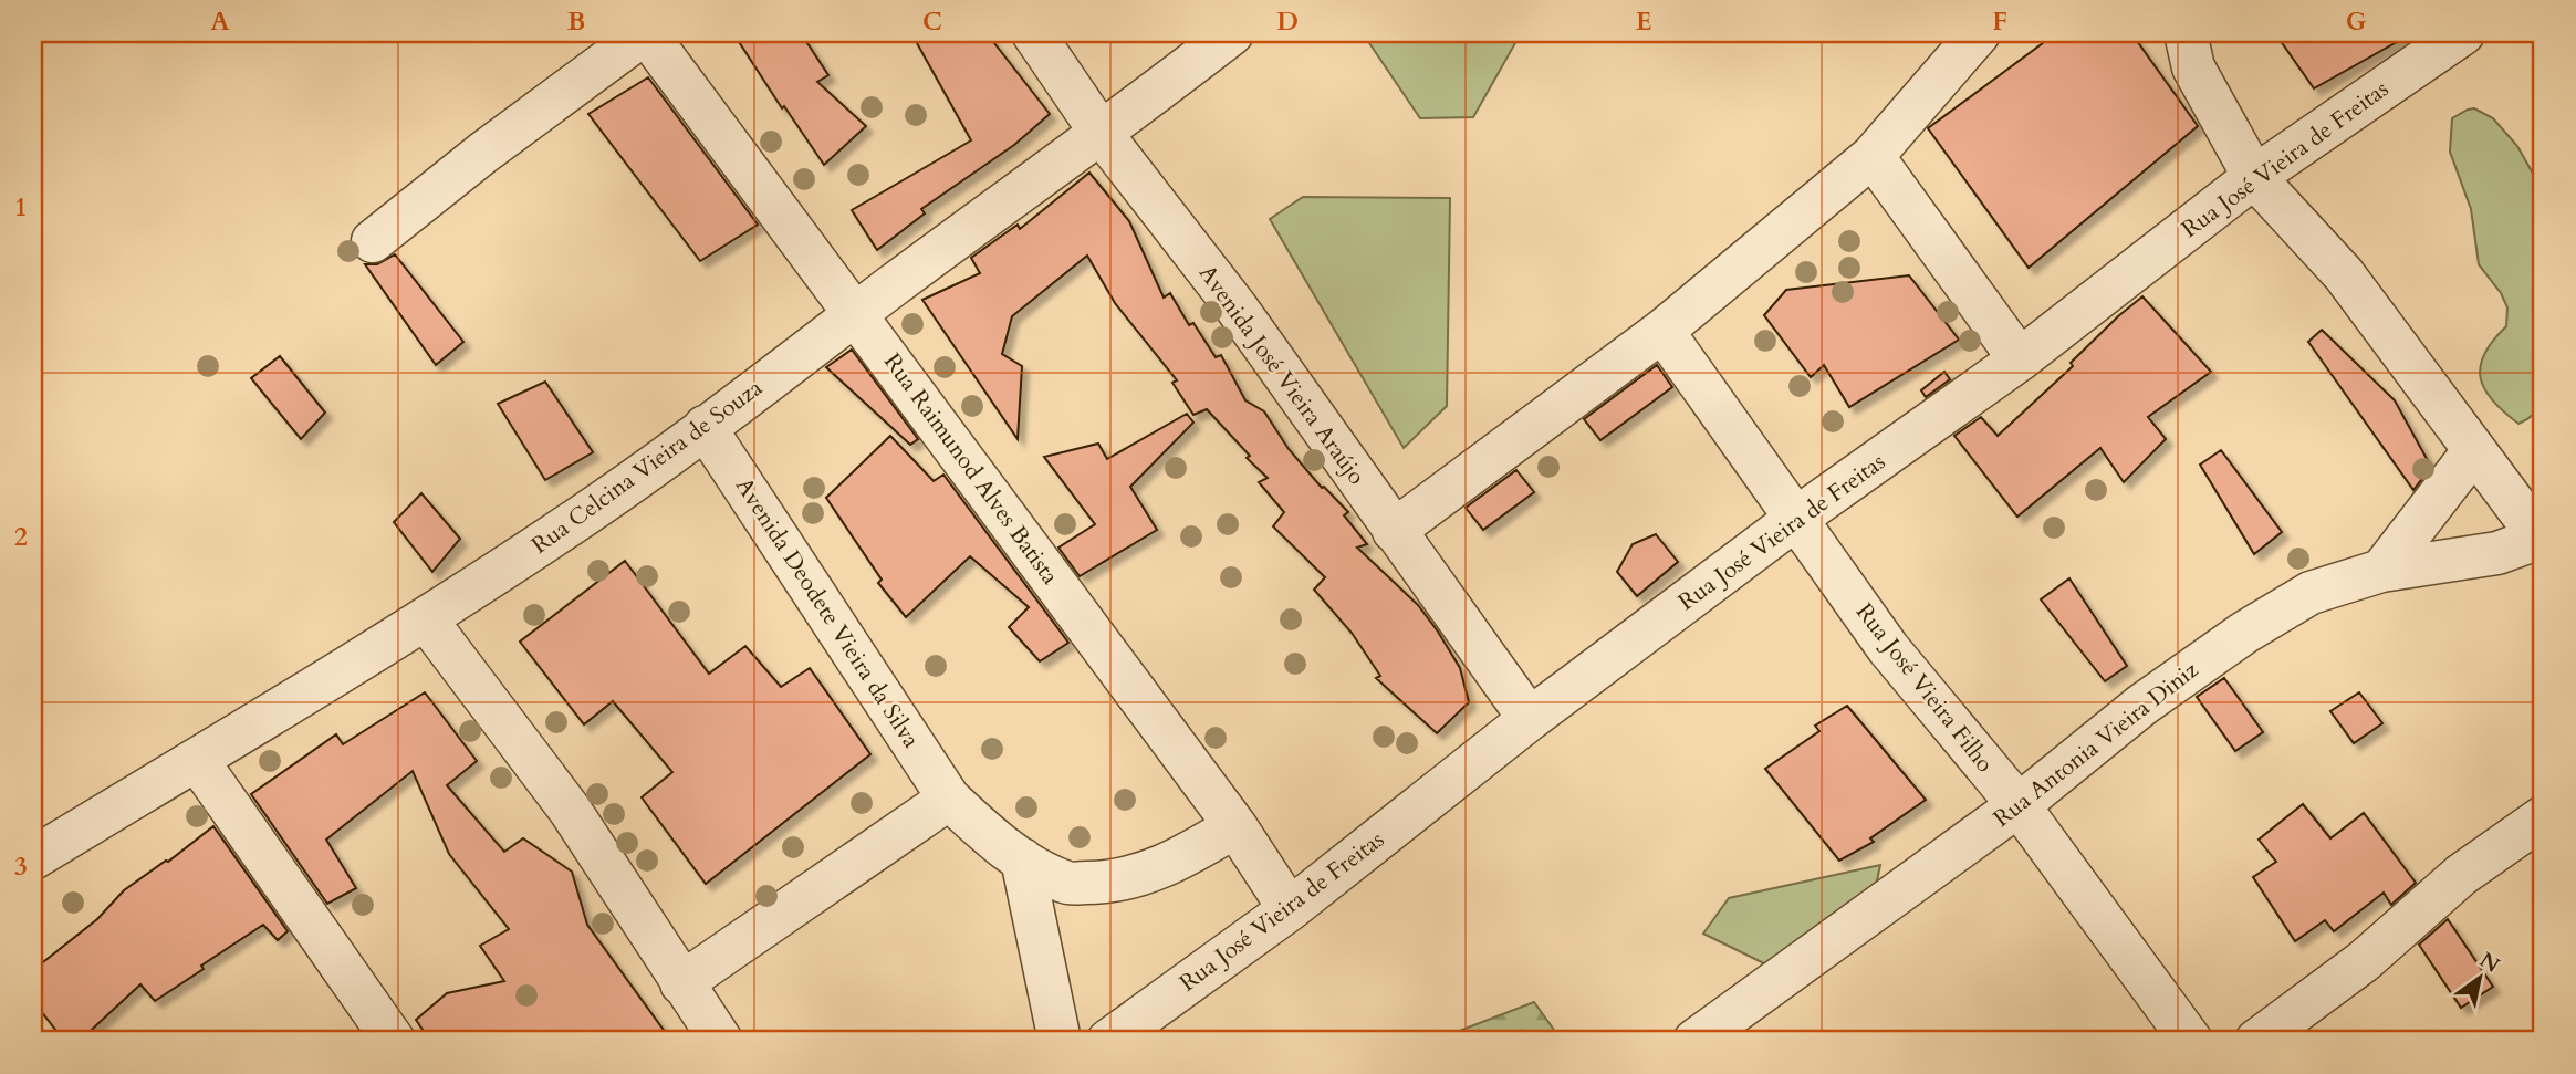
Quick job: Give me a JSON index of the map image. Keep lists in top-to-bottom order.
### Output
{
  "streets": {
    "street": [
      "Rua José Vieira de Freitas",
      "Avenida José Vieira Araújo",
      "Rua Celcina Vieira de Souza",
      "Rua Raimunod Alves Batista",
      "Avenida Deodete Vieira da Silva",
      "Rua José Vieira Filho",
      "Rua Antonia Vieira Diniz"
    ]
  },
  "crossings": [
    ["Rua José Vieira de Freitas", "Avenida José Vieira Araújo"],
    ["Rua José Vieira de Freitas", "Rua Raimunod Alves Batista"],
    ["Rua José Vieira de Freitas", "Rua José Vieira Filho"],
    ["Avenida José Vieira Araújo", "Rua Celcina Vieira de Souza"],
    ["Rua Celcina Vieira de Souza", "Rua Raimunod Alves Batista"],
    ["Rua Celcina Vieira de Souza", "Avenida Deodete Vieira da Silva"],
    ["Rua Raimunod Alves Batista", "Avenida Deodete Vieira da Silva"],
    ["Rua José Vieira Filho", "Rua Antonia Vieira Diniz"]
  ],
  "north": "top right",
  "grid": {
    "columns": [
      "A",
      "B",
      "C",
      "D",
      "E",
      "F",
      "G"
    ],
    "rows": ["1", "2", "3"]
  }
}
